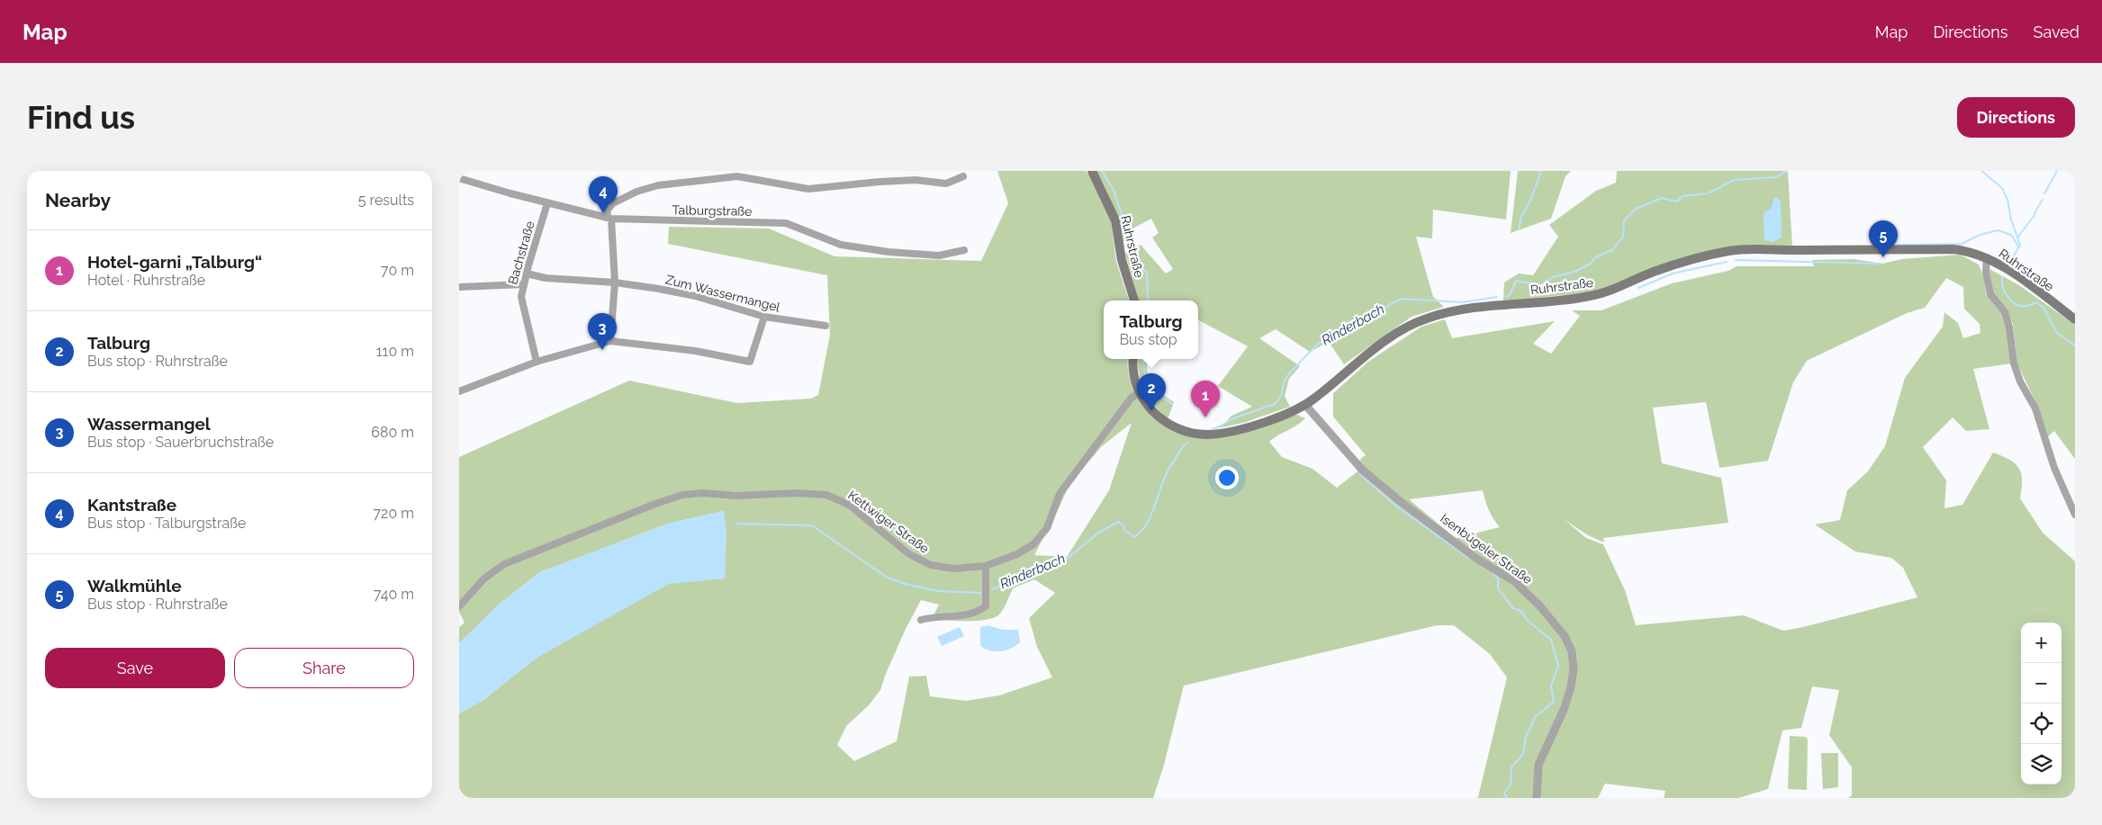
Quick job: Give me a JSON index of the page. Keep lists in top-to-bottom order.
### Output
{
  "streets": {
    "main road": ["Ruhrstraße"],
    "street": [
      "Talburgstraße",
      "Bachstraße",
      "Zum Wassermangel",
      "Kettwiger Straße",
      "Isenbügeler Straße"
    ]
  },
  "crossings": [
    ["Talburgstraße", "Bachstraße"],
    ["Ruhrstraße", "Kettwiger Straße"],
    ["Ruhrstraße", "Isenbügeler Straße"],
    ["Bachstraße", "Zum Wassermangel"]
  ],
  "water": ["Rinderbach"],
  "page": {
    "header": "Map",
    "nav": ["Map", "Directions", "Saved"],
    "buttons": [
      "Directions",
      ["Save", "Share"]
    ],
    "title": "Find us",
    "heading": ["Nearby", "5 results"],
    "pins": [
      "4",
      "5",
      "3",
      "2",
      "1"
    ],
    "list": [
      {
        "mark": "1",
        "name": "Hotel-garni „Talburg“",
        "note": "Hotel · Ruhrstraße",
        "value": "70 m"
      },
      {
        "mark": "2",
        "name": "Talburg",
        "note": "Bus stop · Ruhrstraße",
        "value": "110 m"
      },
      {
        "mark": "3",
        "name": "Wassermangel",
        "note": "Bus stop · Sauerbruchstraße",
        "value": "680 m"
      },
      {
        "mark": "4",
        "name": "Kantstraße",
        "note": "Bus stop · Talburgstraße",
        "value": "720 m"
      },
      {
        "mark": "5",
        "name": "Walkmühle",
        "note": "Bus stop · Ruhrstraße",
        "value": "740 m"
      }
    ],
    "popup": ["Talburg", "Bus stop"],
    "map_buttons": ["+", "−"]
  }
}
